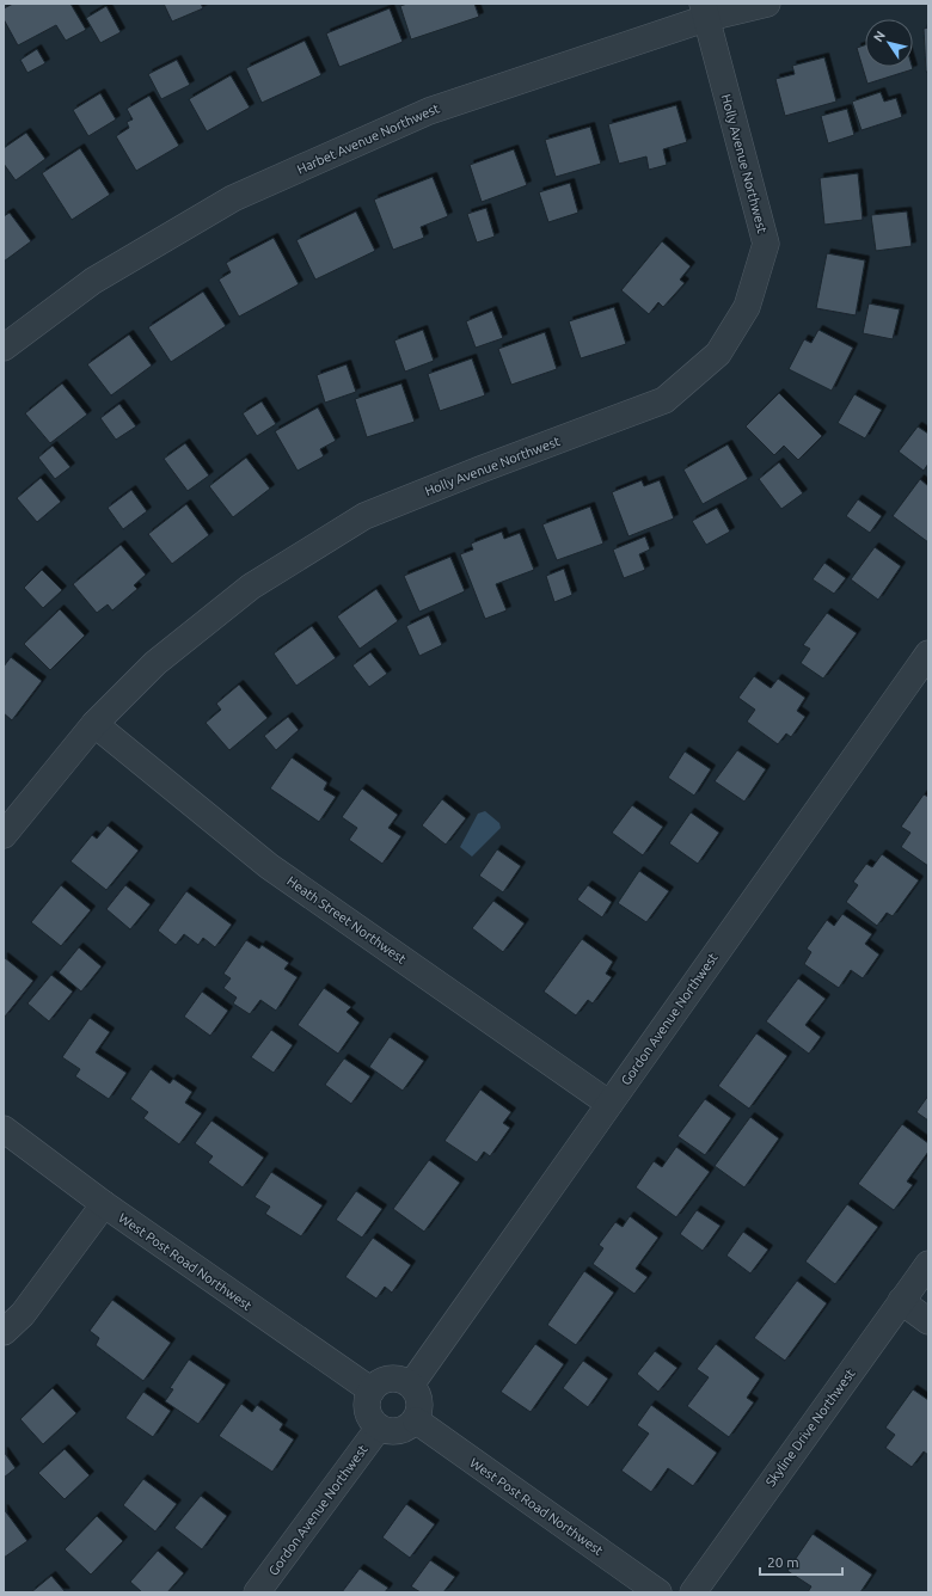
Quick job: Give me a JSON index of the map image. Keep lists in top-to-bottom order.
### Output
{
  "streets": {
    "street": [
      "Harbet Avenue Northwest",
      "Holly Avenue Northwest",
      "Heath Street Northwest",
      "Gordon Avenue Northwest",
      "West Post Road Northwest",
      "Skyline Drive Northwest"
    ]
  },
  "crossings": [
    ["Harbet Avenue Northwest", "Holly Avenue Northwest"],
    ["Holly Avenue Northwest", "Heath Street Northwest"],
    ["Heath Street Northwest", "Gordon Avenue Northwest"],
    ["Gordon Avenue Northwest", "West Post Road Northwest"]
  ],
  "scale_bar": "20 m",
  "north": "top left"
}
